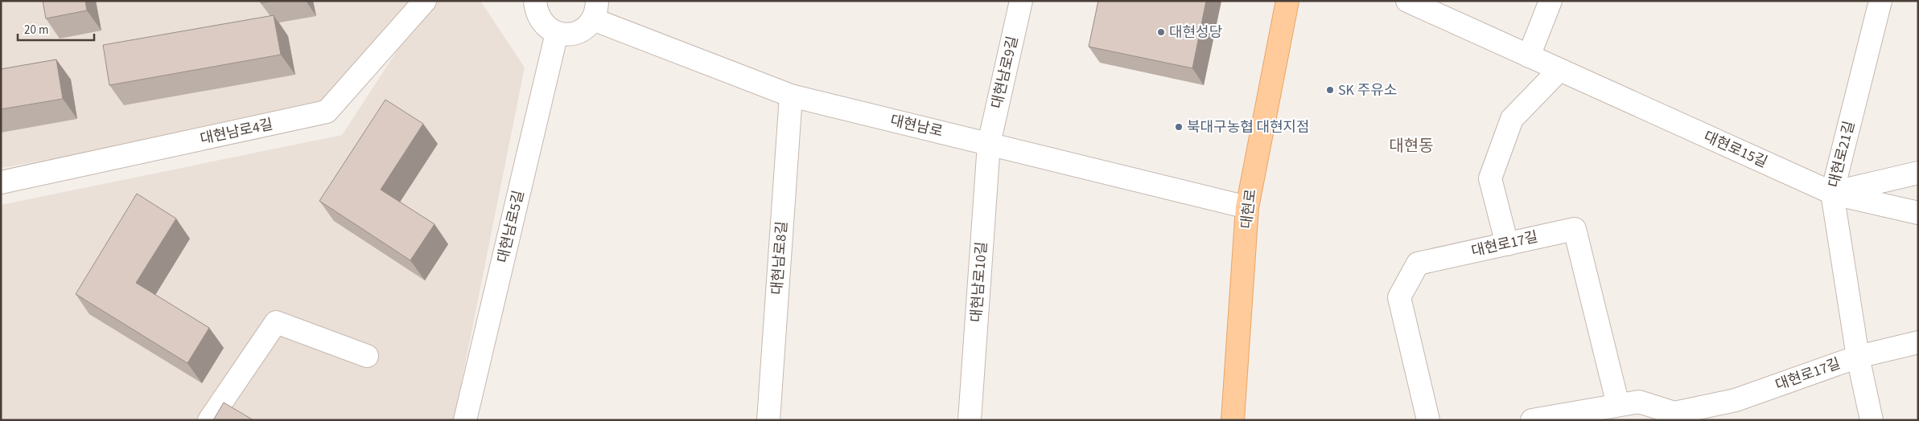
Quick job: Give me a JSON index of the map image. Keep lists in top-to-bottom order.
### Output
{
  "streets": {
    "main road": ["대현로"],
    "street": [
      "대현남로9길",
      "대현남로",
      "대현남로4길",
      "대현로15길",
      "대현로21길",
      "대현남로5길",
      "대현로17길",
      "대현남로8길",
      "대현남로10길"
    ]
  },
  "crossings": [
    ["대현남로9길", "대현남로"],
    ["대현남로9길", "대현남로10길"],
    ["대현남로", "대현로"],
    ["대현남로", "대현남로8길"],
    ["대현남로", "대현남로10길"],
    ["대현로15길", "대현로21길"],
    ["대현로21길", "대현로17길"]
  ],
  "districts": ["대현동"],
  "places": ["대현성당", "SK 주유소", "북대구농협 대현지점"],
  "scale_bar": "20 m"
}
